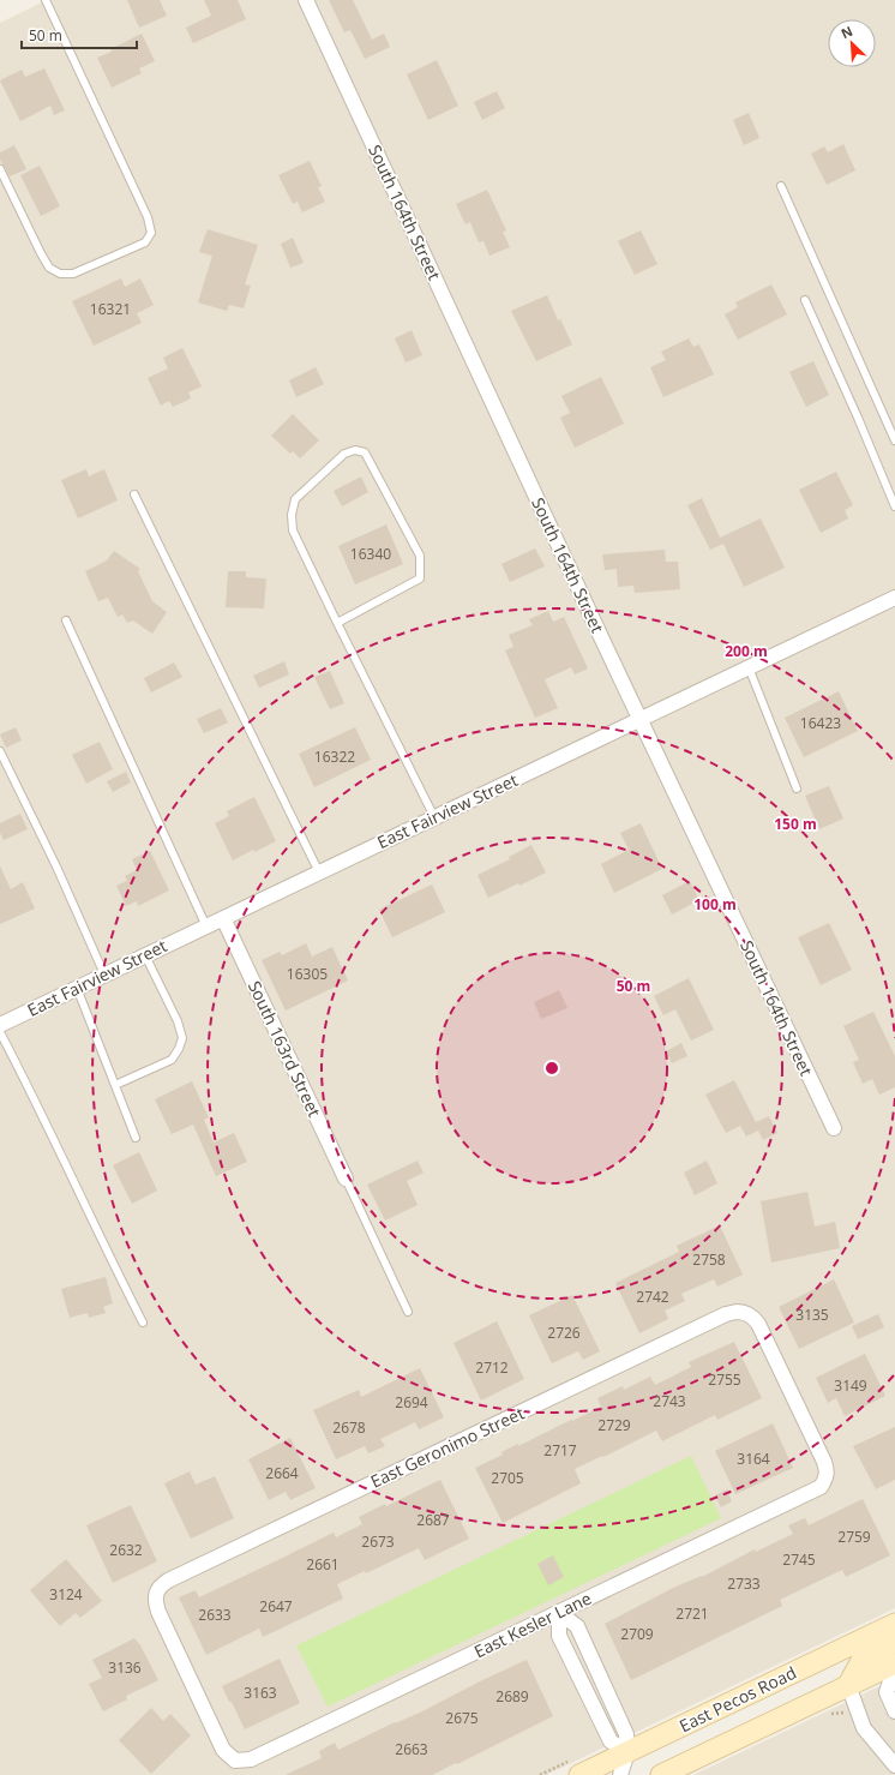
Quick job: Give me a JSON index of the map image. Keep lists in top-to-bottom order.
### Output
{
  "streets": {
    "main road": ["East Pecos Road"],
    "street": [
      "South 164th Street",
      "East Fairview Street",
      "South 163rd Street",
      "East Geronimo Street",
      "East Kesler Lane"
    ]
  },
  "crossings": [
    ["South 164th Street", "East Fairview Street"],
    ["East Fairview Street", "South 163rd Street"],
    ["East Geronimo Street", "East Kesler Lane"]
  ],
  "house_numbers": [
    "16321",
    "16340",
    "16423",
    "16322",
    "16305",
    "2758",
    "2742",
    "3135",
    "2726",
    "2712",
    "2755",
    "3149",
    "2743",
    "2694",
    "2729",
    "2678",
    "2717",
    "3164",
    "2664",
    "2705",
    "2687",
    "2759",
    "2673",
    "2632",
    "2745",
    "2661",
    "2733",
    "3124",
    "2647",
    "2721",
    "2633",
    "2709",
    "3136",
    "3163",
    "2689",
    "2675",
    "2663"
  ],
  "scale_bar": "50 m",
  "north": "top left",
  "rings": [
    "200 m",
    "150 m",
    "100 m",
    "50 m"
  ]
}
